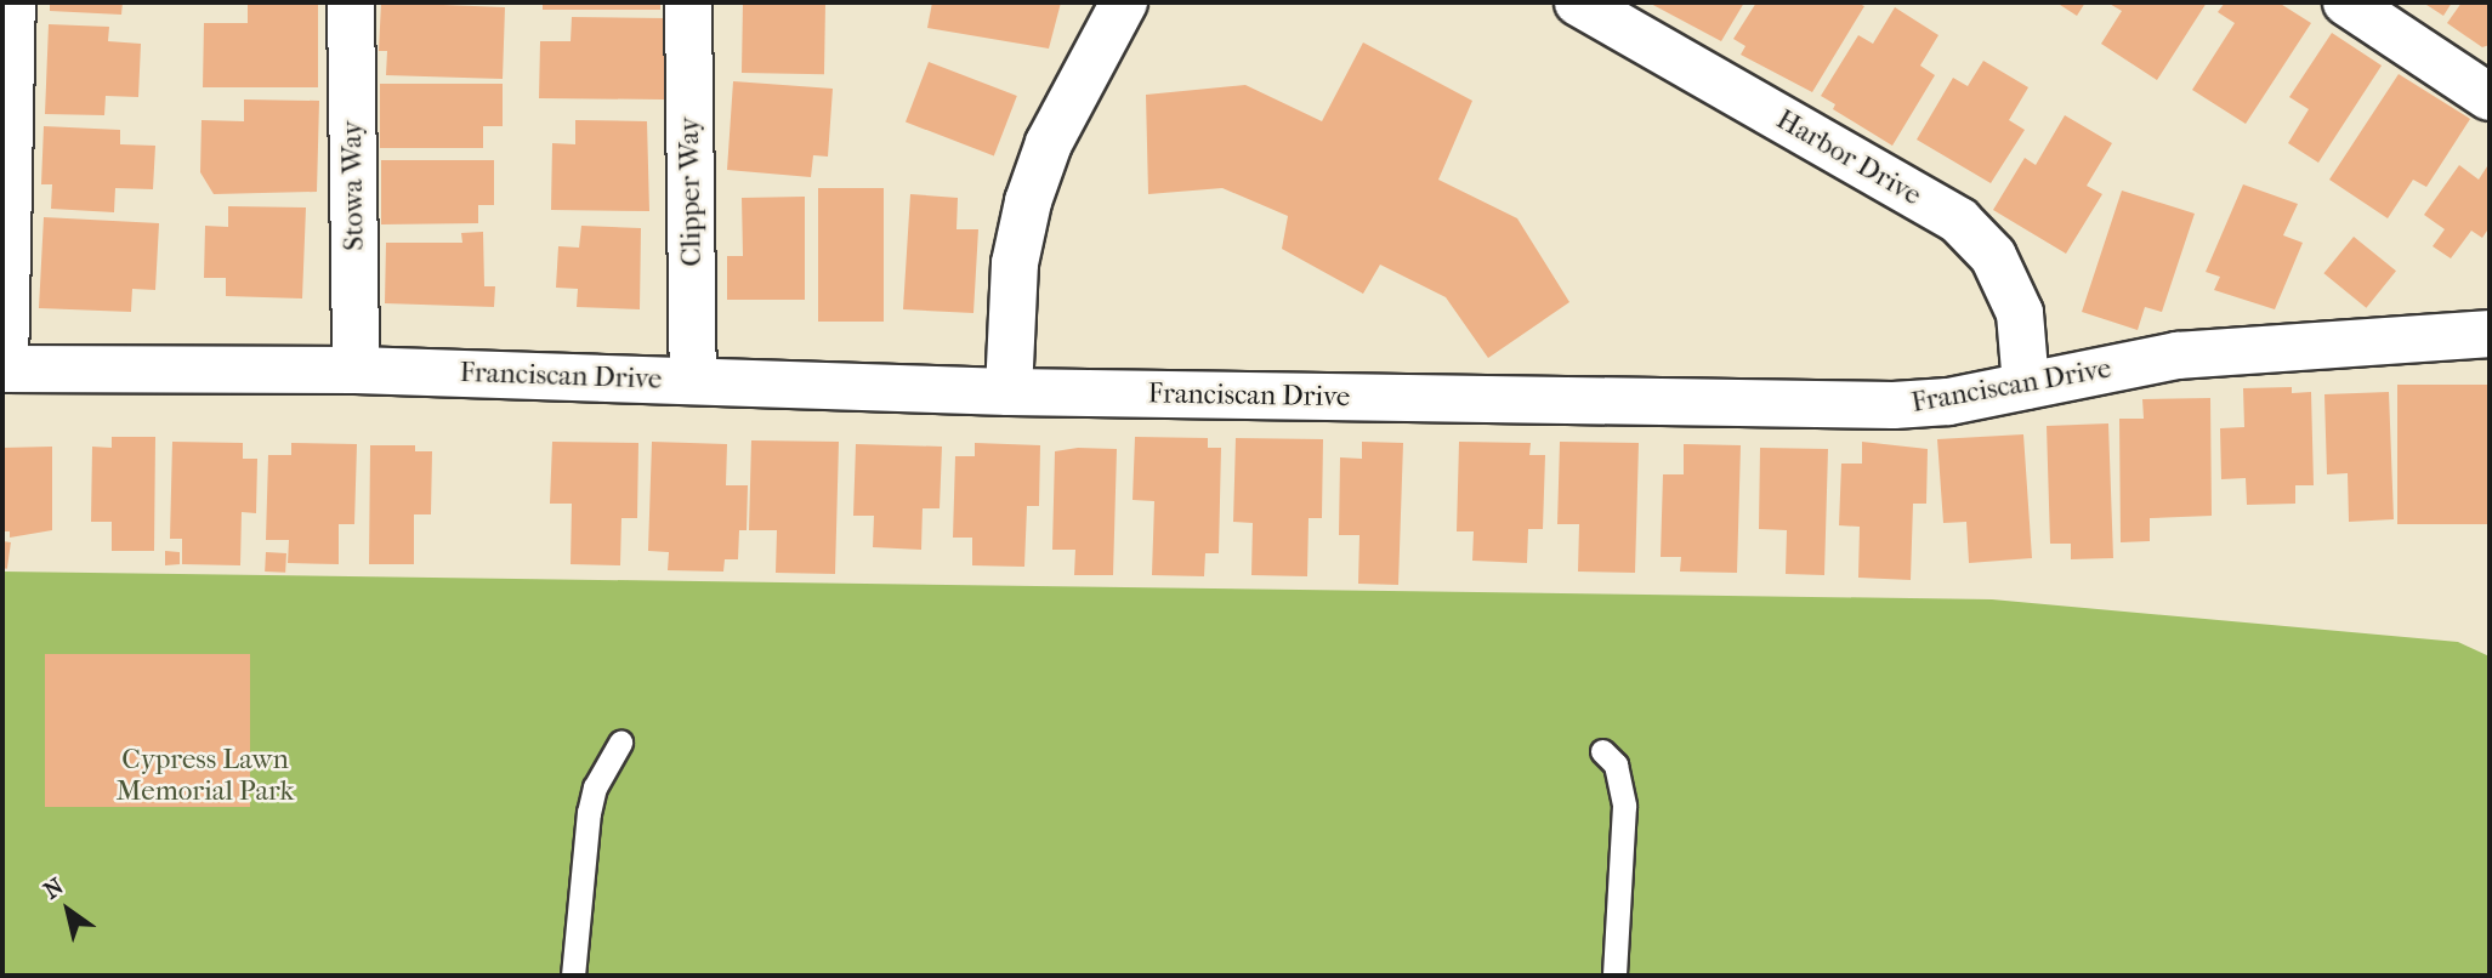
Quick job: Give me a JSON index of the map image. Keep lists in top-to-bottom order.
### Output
{
  "streets": {
    "street": [
      "Harbor Drive",
      "Stowa Way",
      "Clipper Way",
      "Franciscan Drive"
    ]
  },
  "crossings": [
    ["Harbor Drive", "Franciscan Drive"],
    ["Stowa Way", "Franciscan Drive"],
    ["Clipper Way", "Franciscan Drive"]
  ],
  "parks": ["Cypress Lawn Memorial Park"],
  "north": "top left"
}
